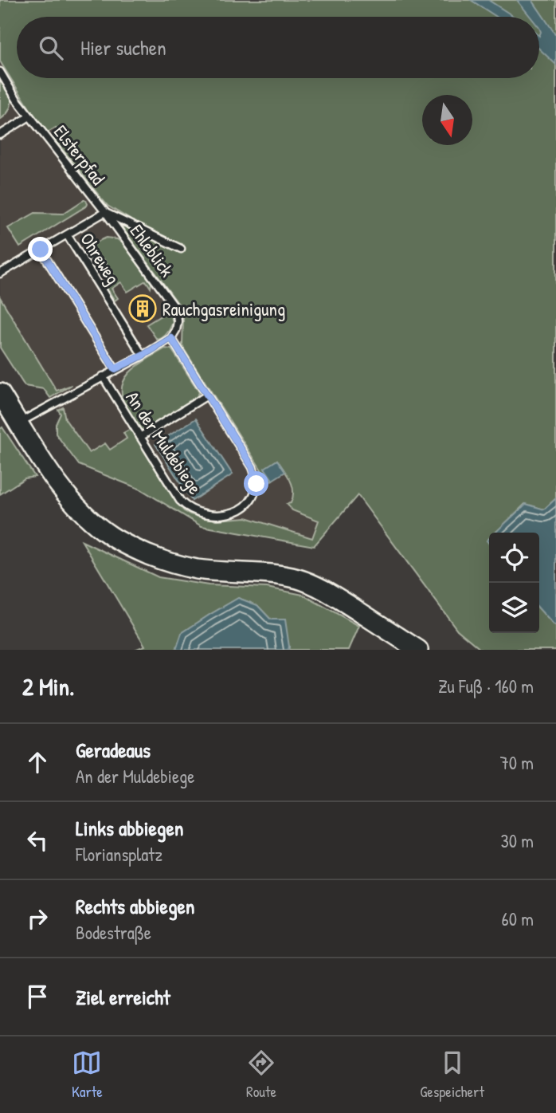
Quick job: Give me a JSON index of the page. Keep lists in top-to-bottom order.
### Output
{
  "streets": {
    "lane": [
      "Elsterpfad",
      "Ehleblick",
      "Ohreweg",
      "An der Muldebiege"
    ]
  },
  "crossings": [
    ["Elsterpfad", "Ehleblick"],
    ["Ehleblick", "An der Muldebiege"]
  ],
  "places": {
    "building": ["Rauchgasreinigung"]
  },
  "north": "bottom",
  "page": {
    "search": "Hier suchen",
    "heading": ["2 Min.", "Zu Fuß · 160 m"],
    "list": [
      ["Geradeaus", "An der Muldebiege", "70 m"],
      ["Links abbiegen", "Floriansplatz", "30 m"],
      ["Rechts abbiegen", "Bodestraße", "60 m"],
      "Ziel erreicht"
    ],
    "nav": ["Karte", "Route", "Gespeichert"]
  }
}
